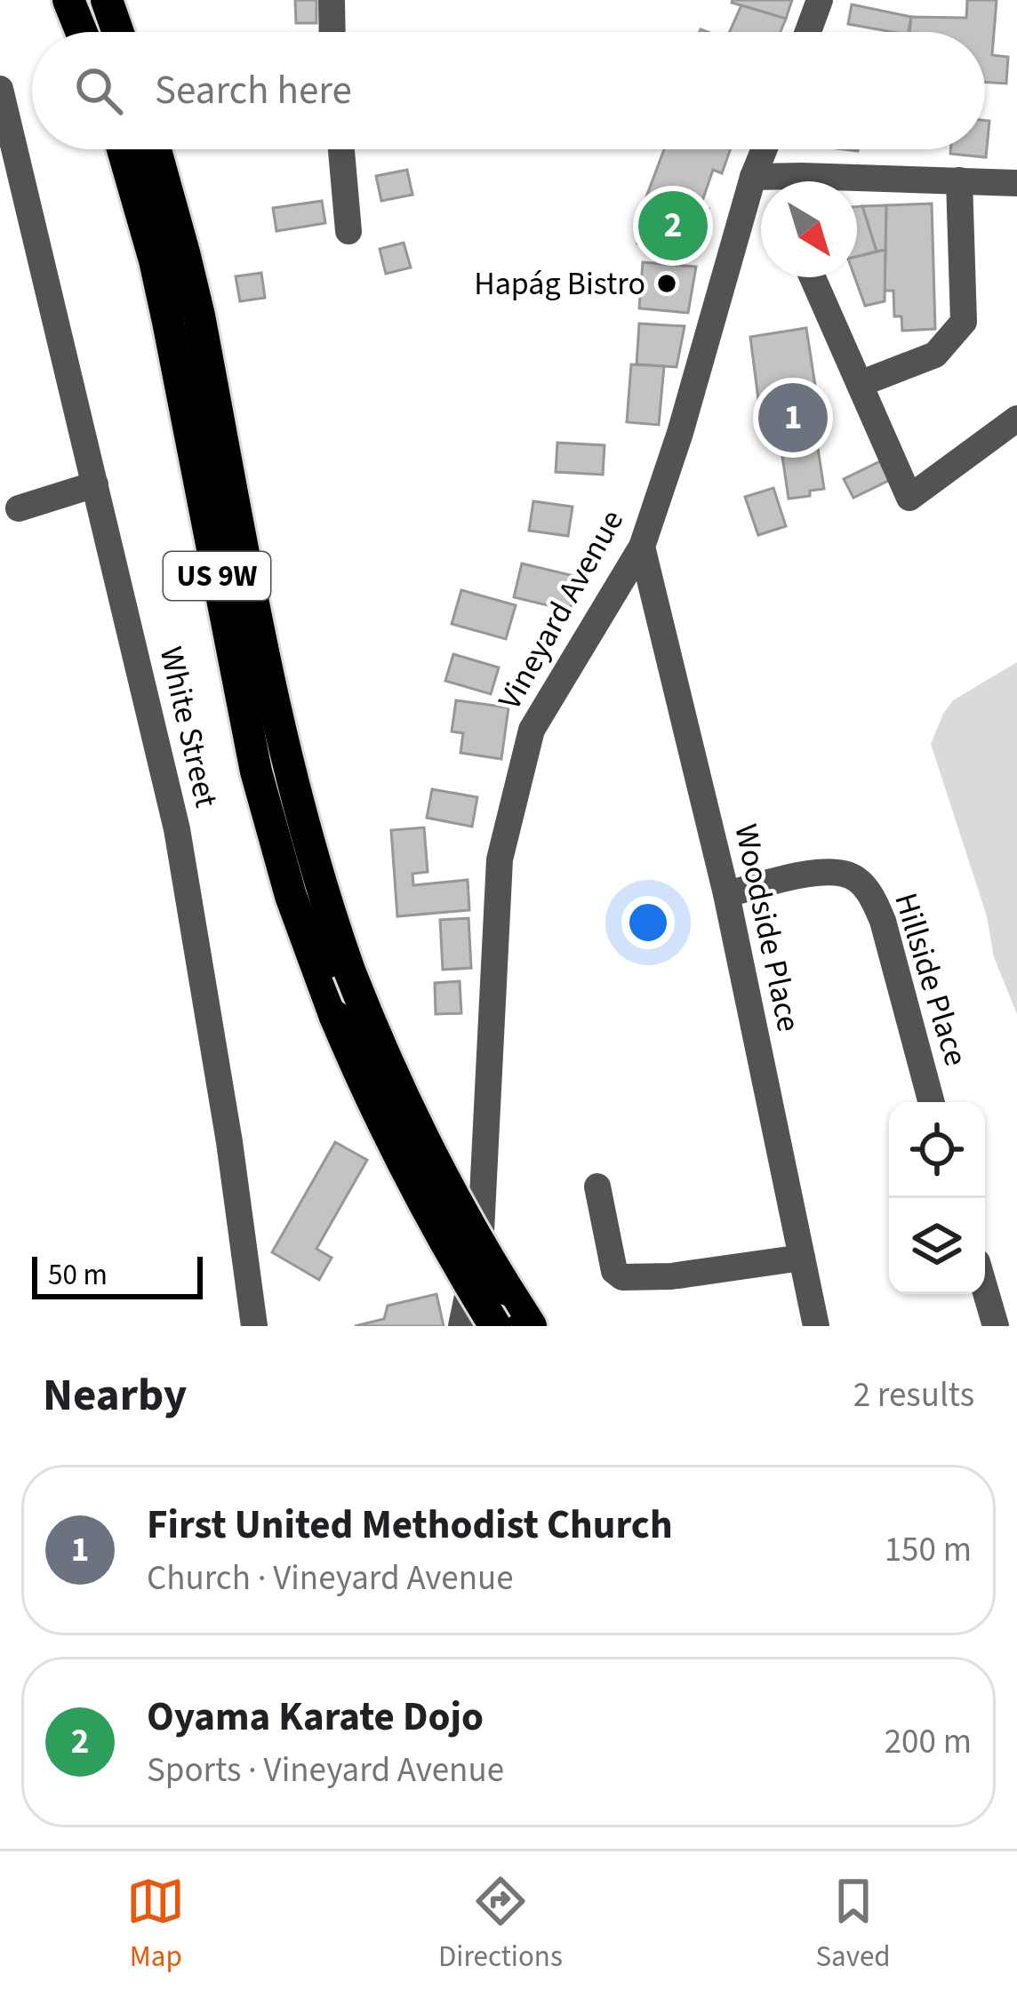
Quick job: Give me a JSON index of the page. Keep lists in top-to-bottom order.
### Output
{
  "streets": {
    "highway": ["US 9W"],
    "street": [
      "Vineyard Avenue",
      "White Street",
      "Woodside Place",
      "Hillside Place"
    ]
  },
  "crossings": [
    ["Vineyard Avenue", "Woodside Place"],
    ["Woodside Place", "Hillside Place"]
  ],
  "places": ["Hapág Bistro"],
  "scale_bar": "50 m",
  "north": "bottom right",
  "page": {
    "search": "Search here",
    "pins": ["2", "1"],
    "scale": "50 m",
    "heading": ["Nearby", "2 results"],
    "list": [
      {
        "mark": "1",
        "name": "First United Methodist Church",
        "note": "Church · Vineyard Avenue",
        "value": "150 m"
      },
      {
        "mark": "2",
        "name": "Oyama Karate Dojo",
        "note": "Sports · Vineyard Avenue",
        "value": "200 m"
      }
    ],
    "nav": ["Map", "Directions", "Saved"]
  }
}
